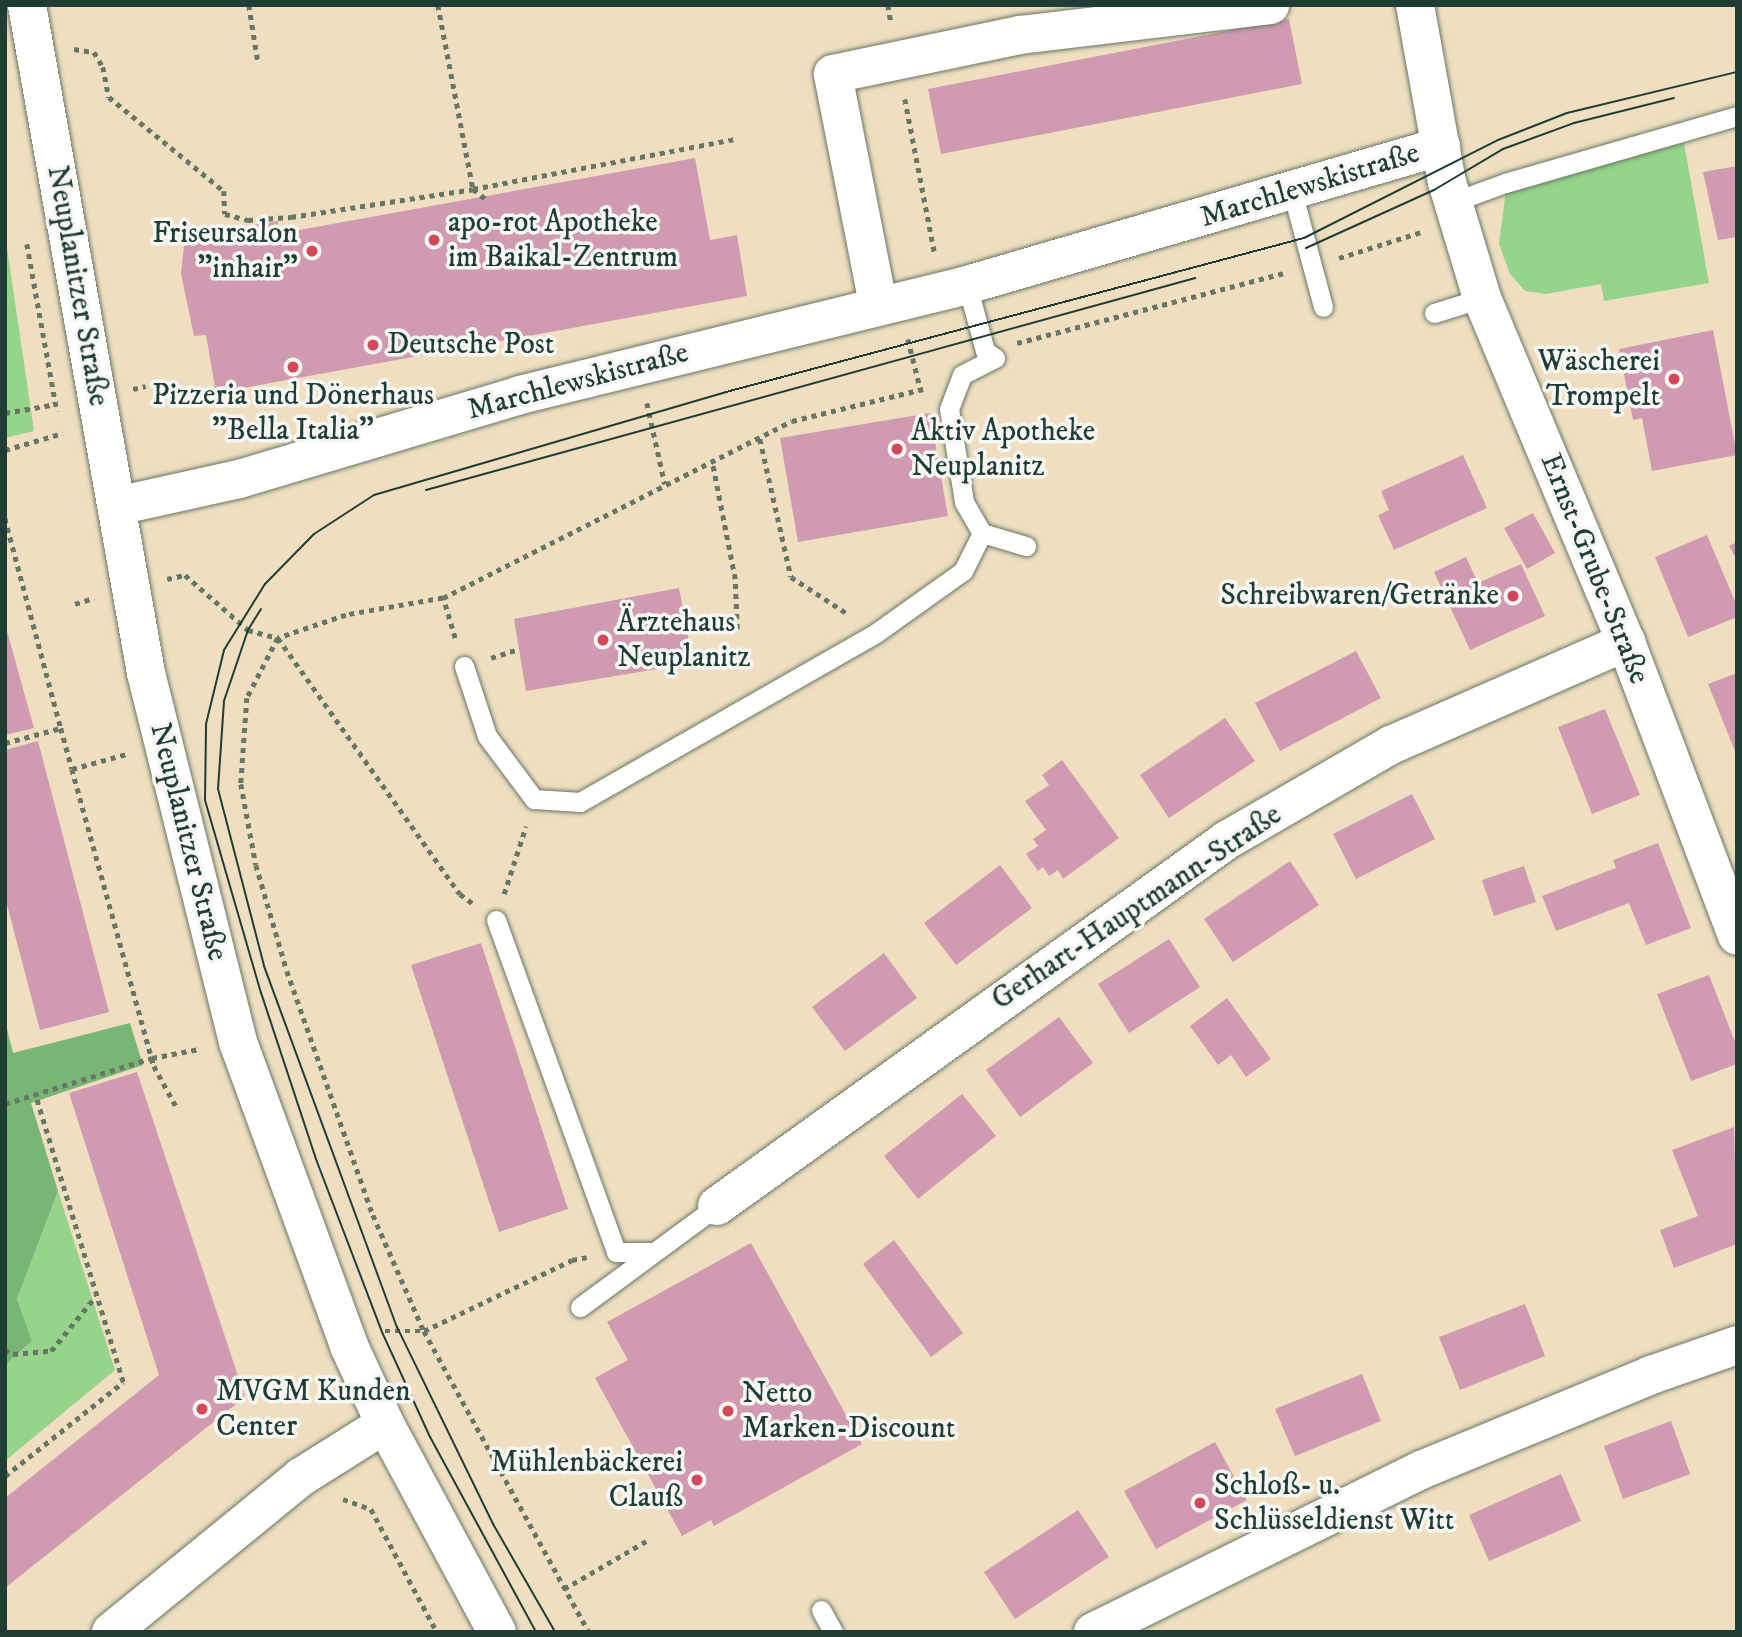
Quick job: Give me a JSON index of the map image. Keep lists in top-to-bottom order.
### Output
{
  "streets": {
    "street": [
      "Marchlewskistraße",
      "Neuplanitzer Straße",
      "Ernst-Grube-Straße",
      "Gerhart-Hauptmann-Straße"
    ]
  },
  "crossings": [
    ["Marchlewskistraße", "Neuplanitzer Straße"],
    ["Marchlewskistraße", "Ernst-Grube-Straße"],
    ["Ernst-Grube-Straße", "Gerhart-Hauptmann-Straße"]
  ],
  "places": [
    "apo-rot Apotheke im Baikal-Zentrum",
    "Friseursalon \"inhair\"",
    "Deutsche Post",
    "Pizzeria und Dönerhaus \"Bella Italia\"",
    "Wäscherei Trompelt",
    "Aktiv Apotheke Neuplanitz",
    "Schreibwaren/Getränke",
    "Ärztehaus Neuplanitz",
    "MVGM Kunden Center",
    "Netto Marken-Discount",
    "Mühlenbäckerei Clauß",
    "Schloß- u. Schlüsseldienst Witt"
  ]
}
